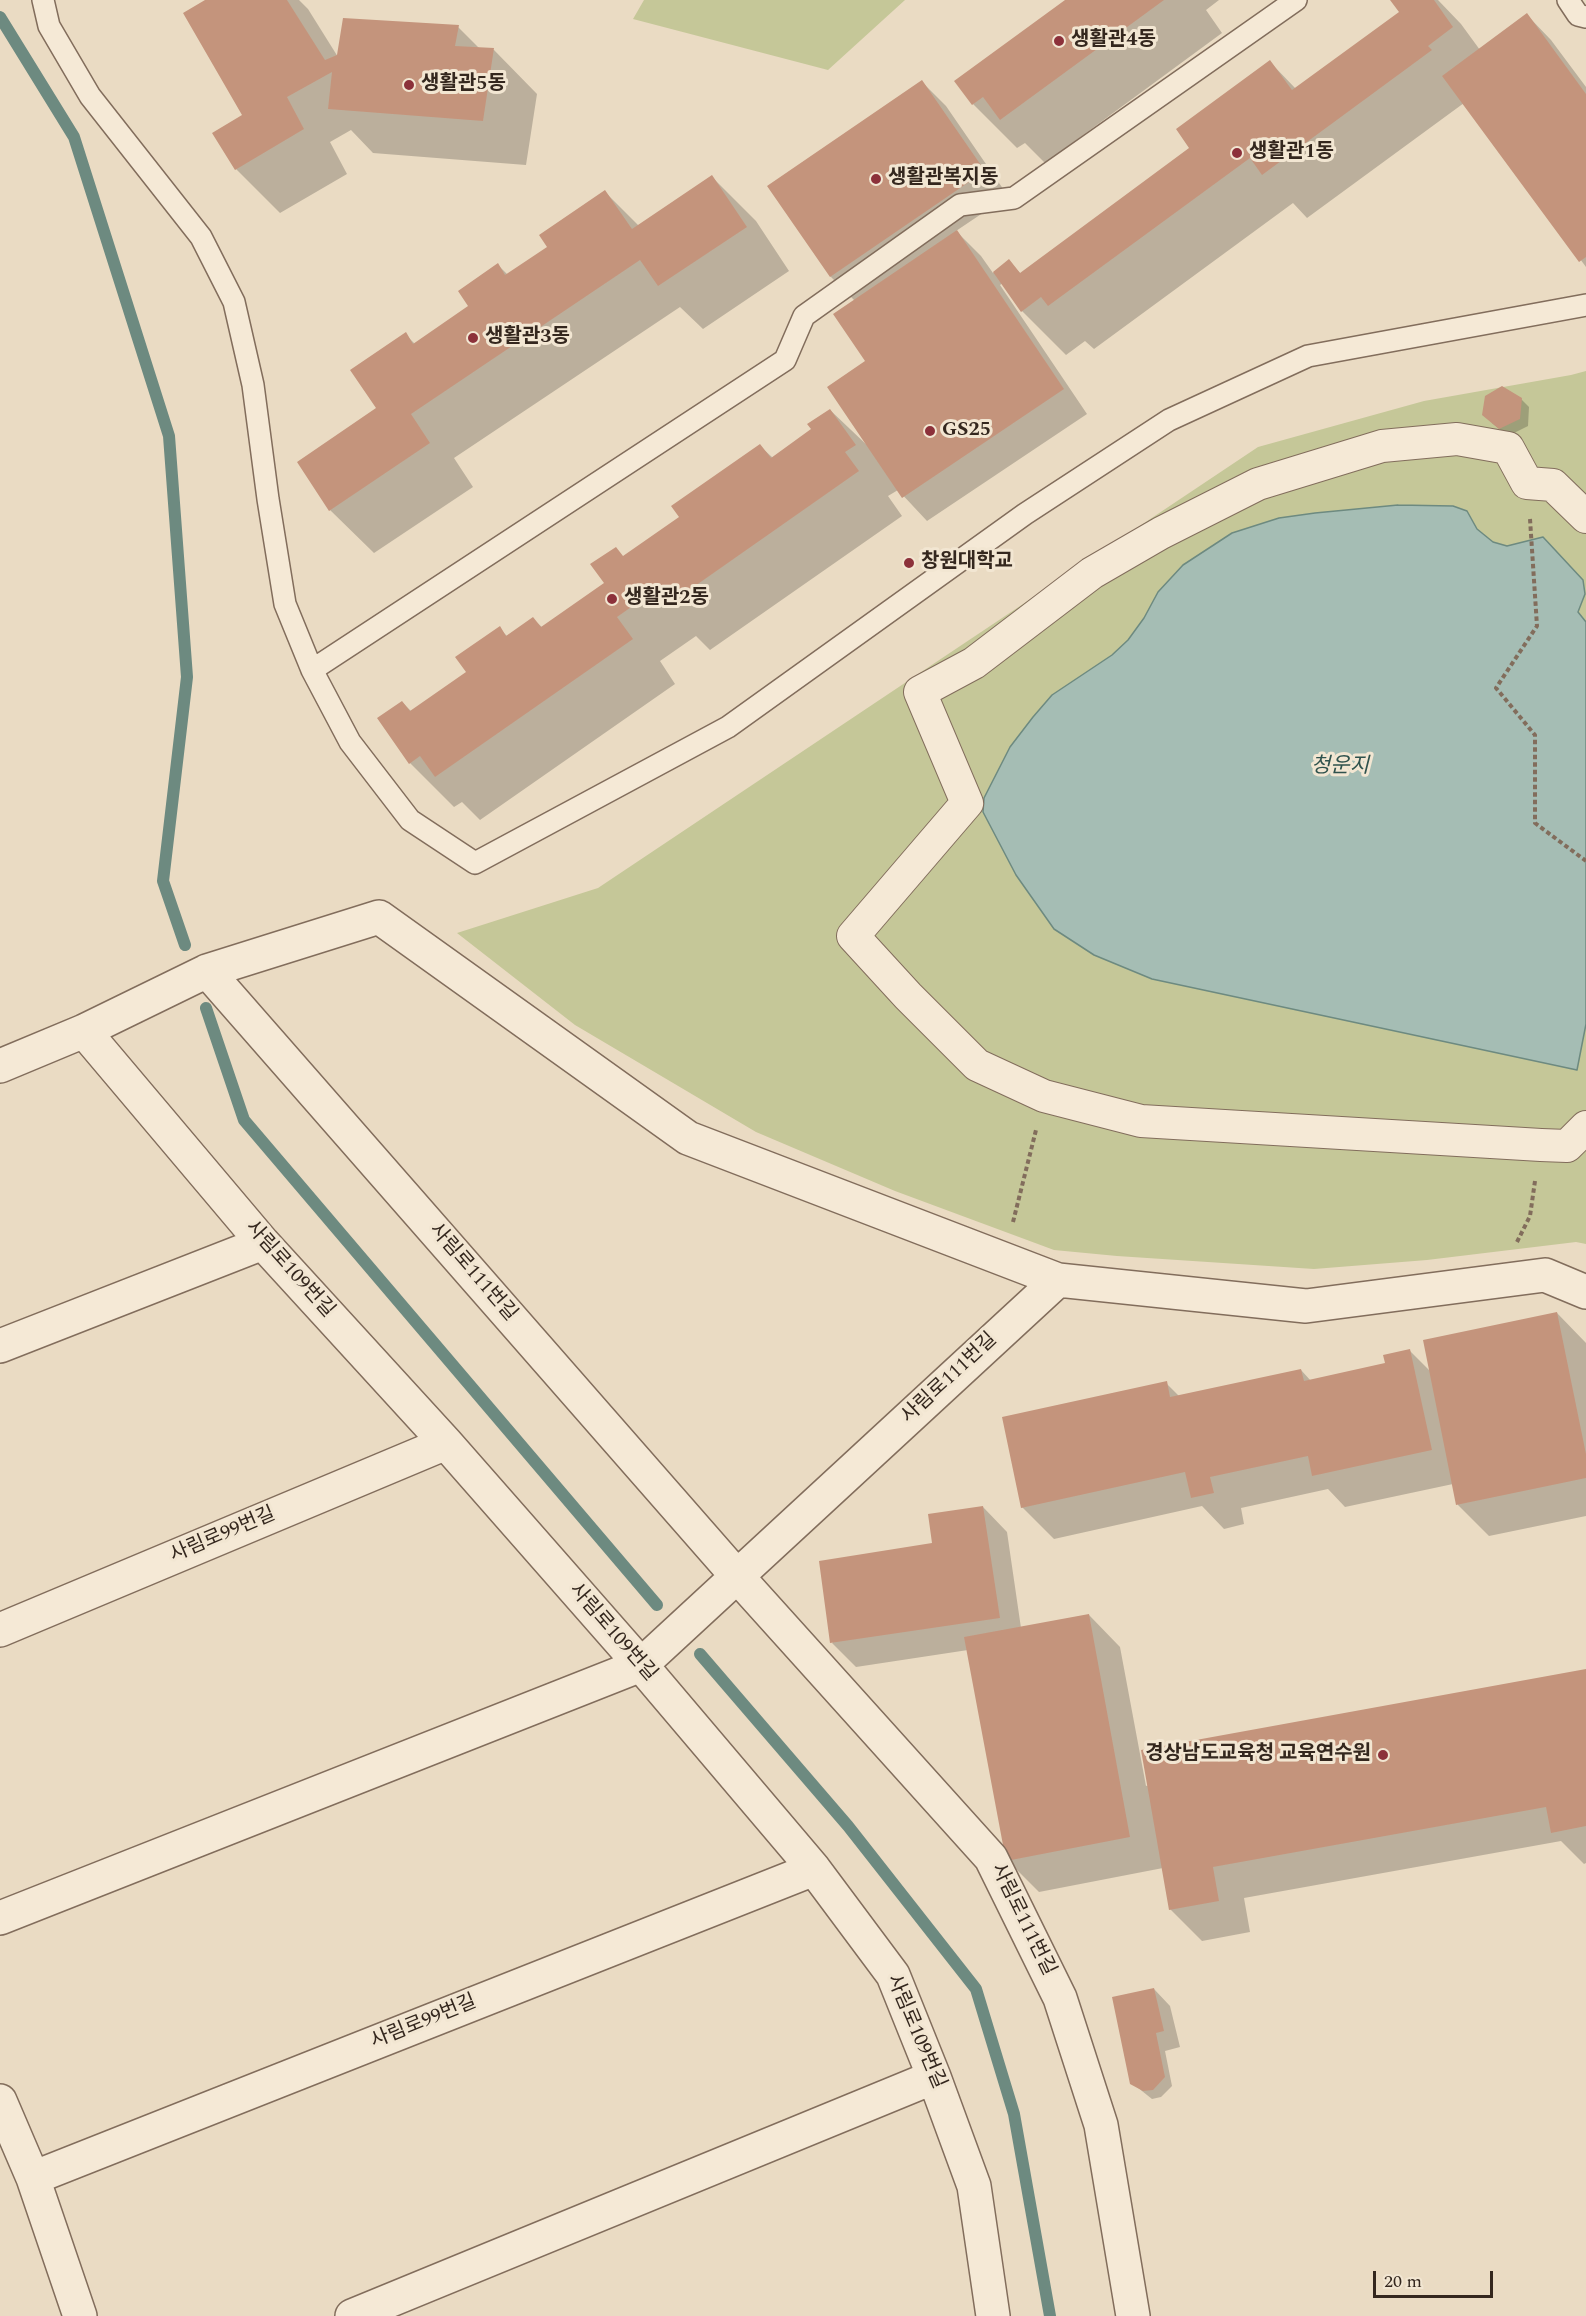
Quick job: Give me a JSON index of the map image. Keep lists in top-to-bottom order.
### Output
{
  "streets": {
    "street": ["사림로109번길", "사림로111번길", "사림로99번길"]
  },
  "crossings": [
    ["사림로109번길", "사림로99번길"]
  ],
  "water": ["청운지"],
  "places": [
    "생활관4동",
    "생활관5동",
    "생활관1동",
    "생활관복지동",
    "생활관3동",
    "GS25",
    "창원대학교",
    "생활관2동",
    "경상남도교육청 교육연수원"
  ],
  "scale_bar": "20 m"
}
